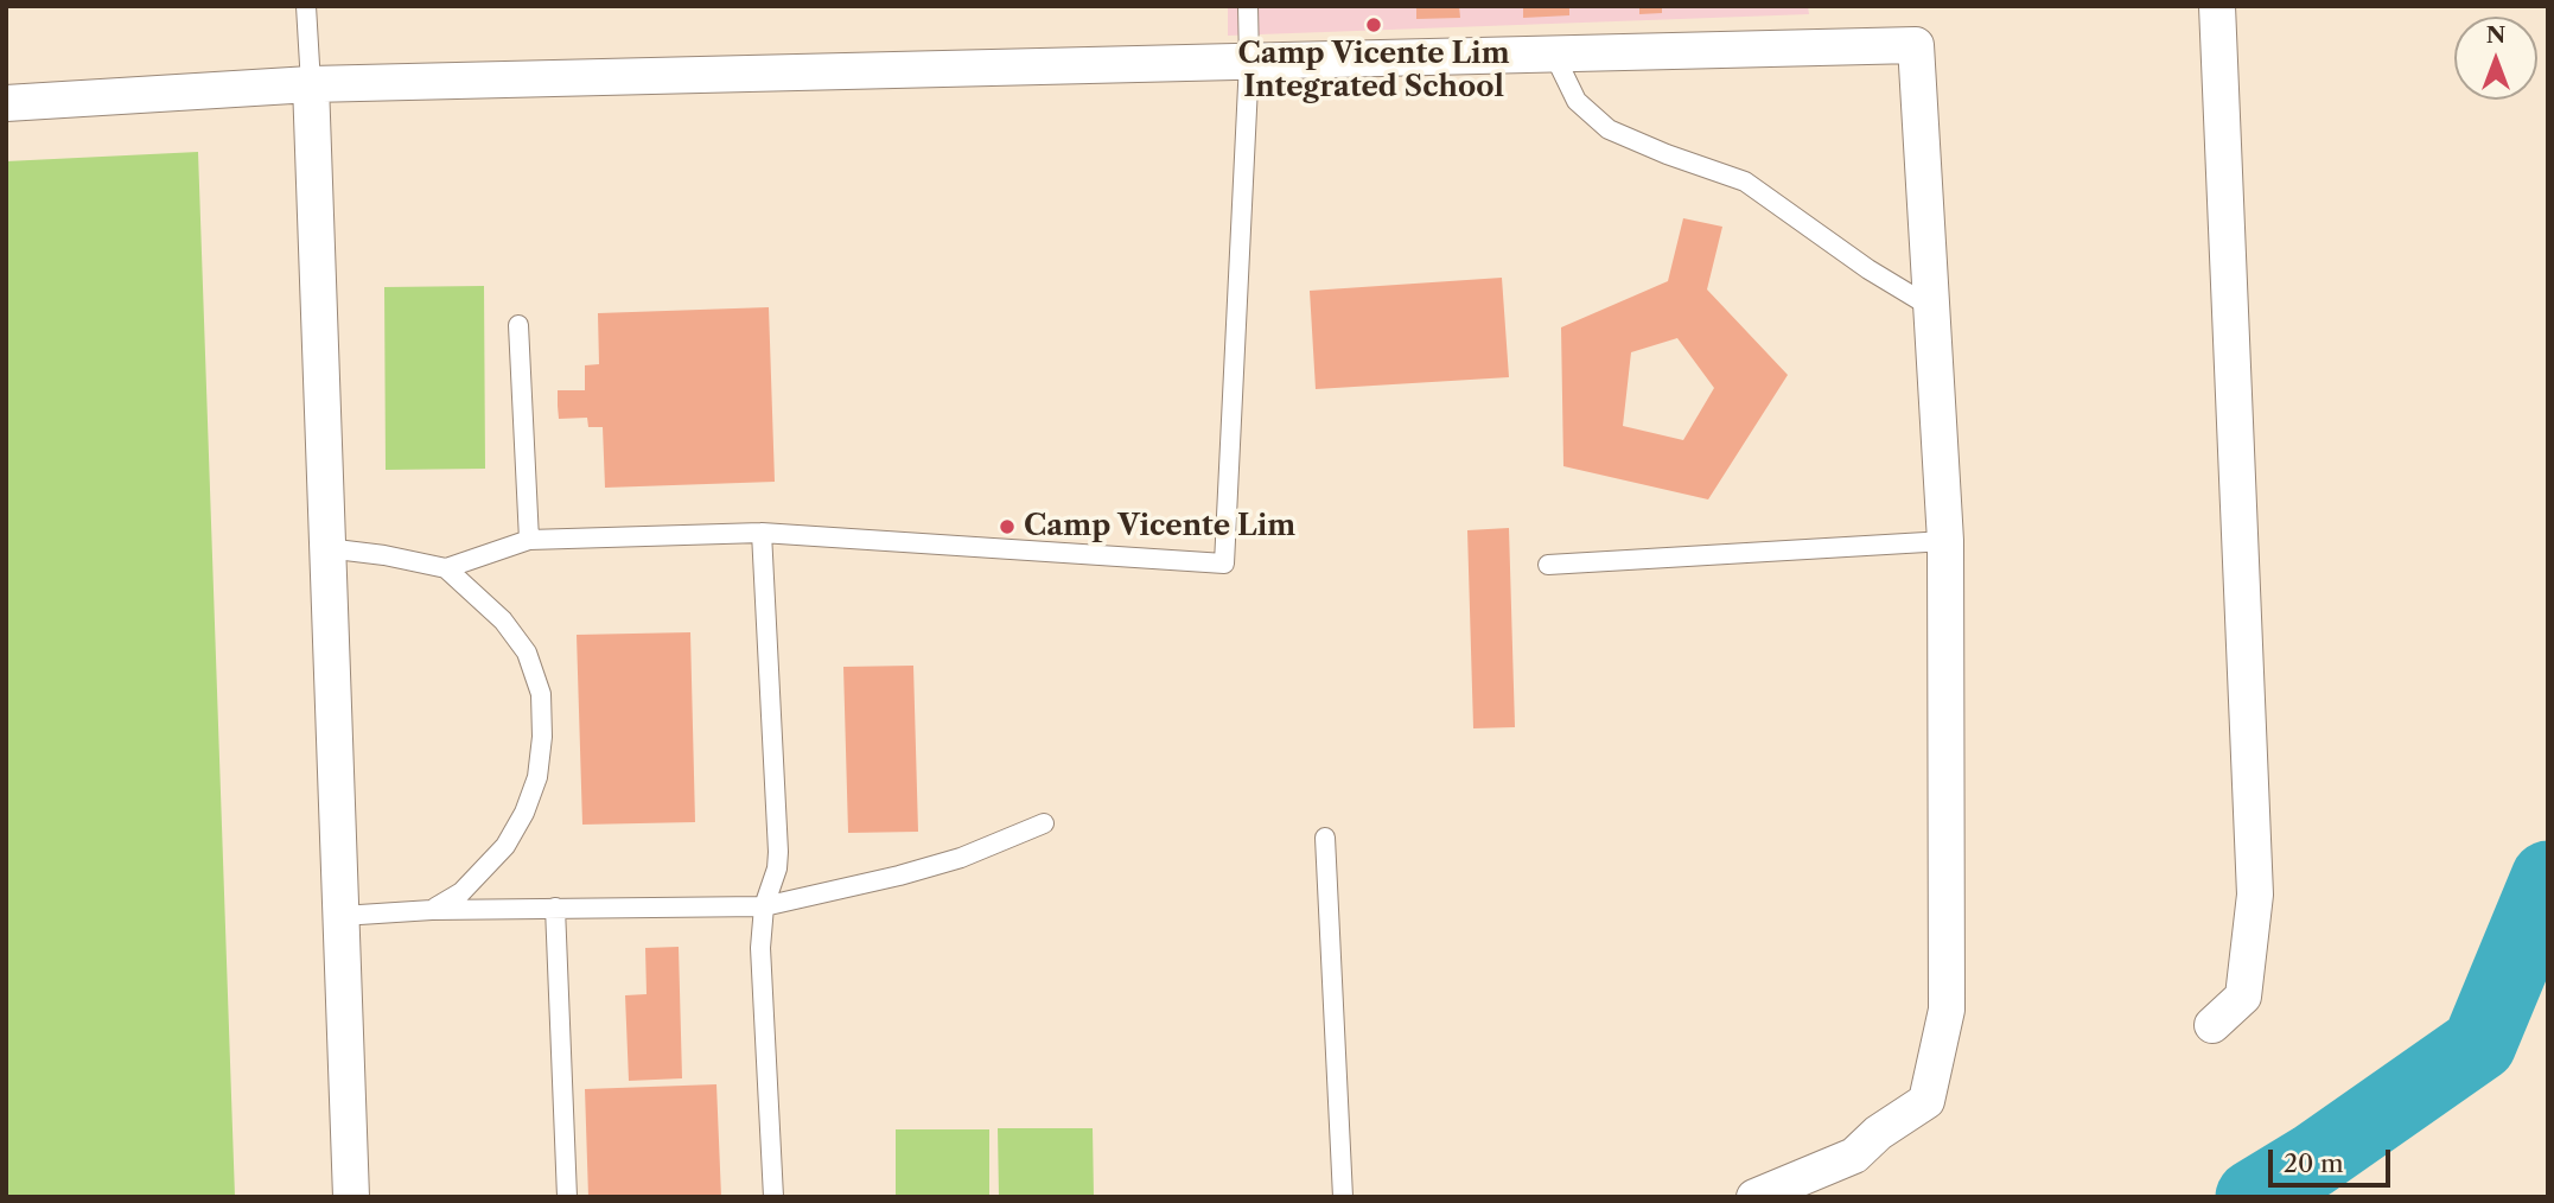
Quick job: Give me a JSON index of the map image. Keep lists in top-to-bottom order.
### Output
{
  "places": ["Camp Vicente Lim Integrated School", "Camp Vicente Lim"],
  "scale_bar": "20 m",
  "north": "top"
}
